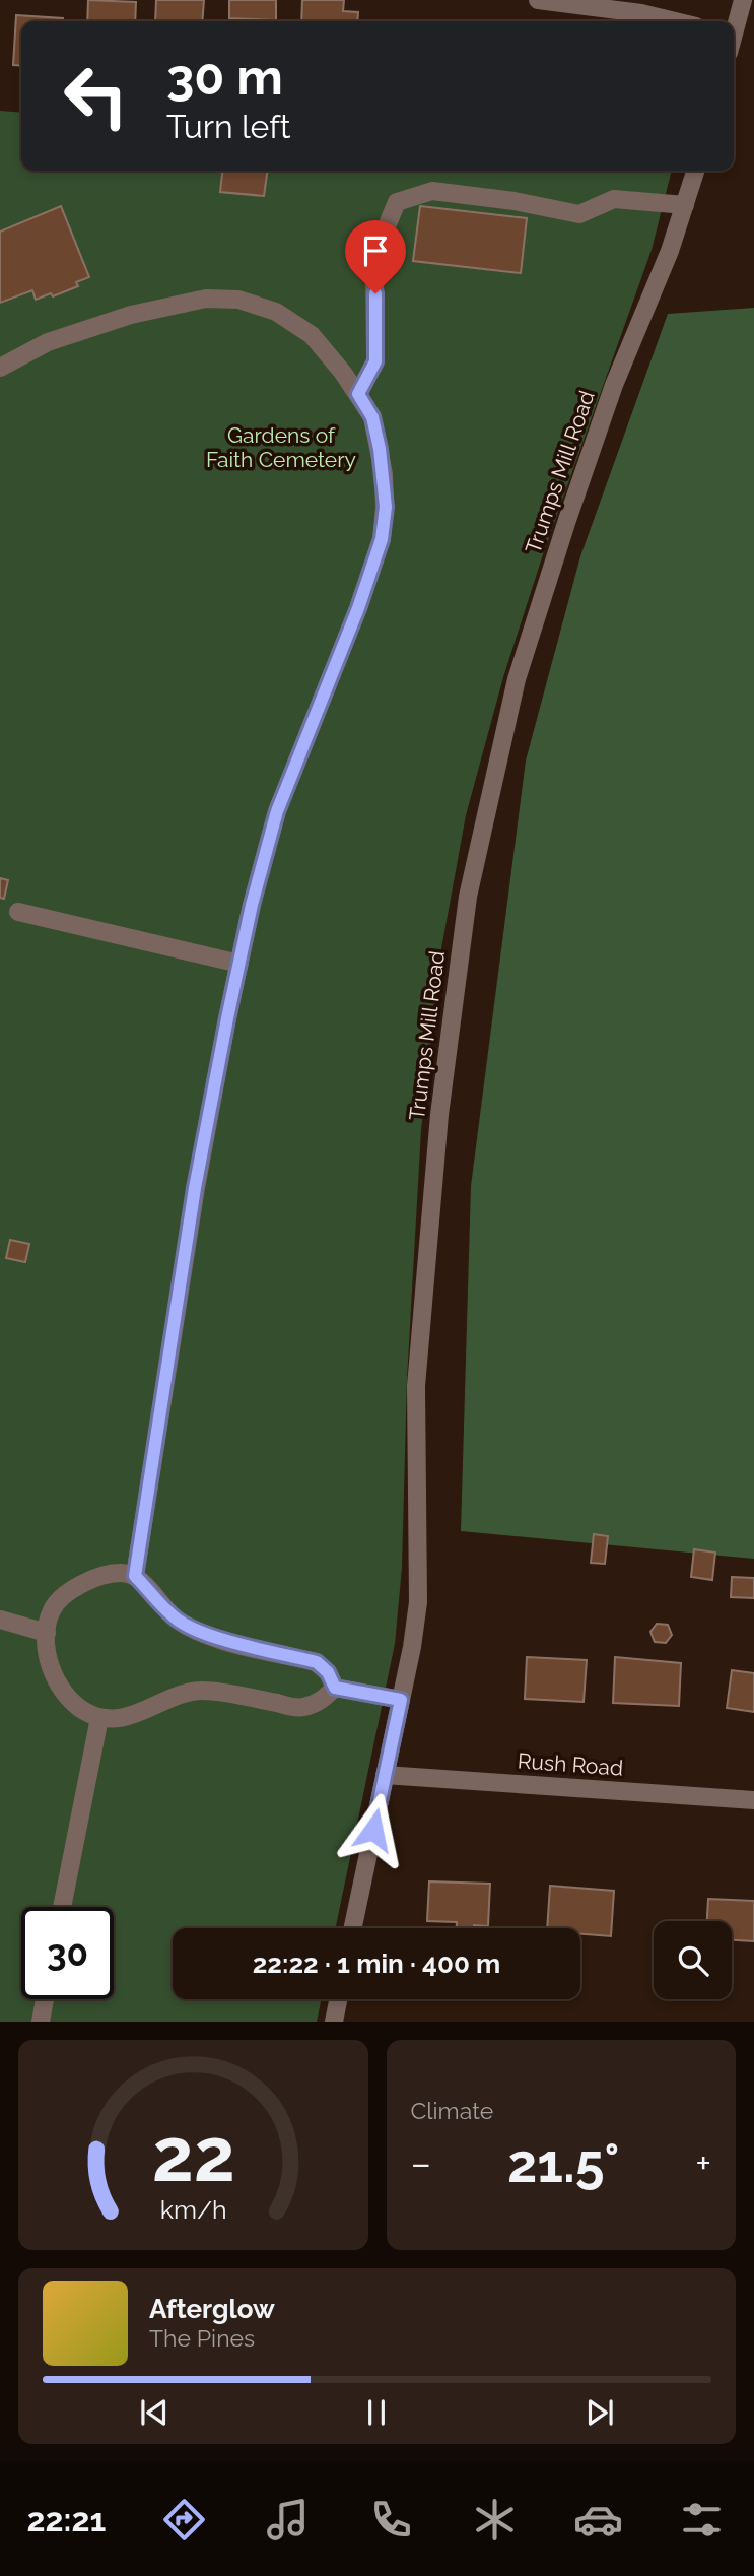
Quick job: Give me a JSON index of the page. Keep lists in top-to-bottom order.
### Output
{
  "streets": {
    "street": ["Trumps Mill Road", "Rush Road"]
  },
  "crossings": [
    ["Trumps Mill Road", "Rush Road"]
  ],
  "parks": ["Gardens of Faith Cemetery"],
  "page": {
    "turn": ["30 m", "Turn left"],
    "limit": "30",
    "trip": "22:22 · 1 min · 400 m",
    "tile": "Climate",
    "heat": ["−", "21.5°", "+"],
    "song": ["Afterglow", "The Pines"],
    "tabs": "22:21",
    "gauge": ["22", "km/h"]
  }
}
